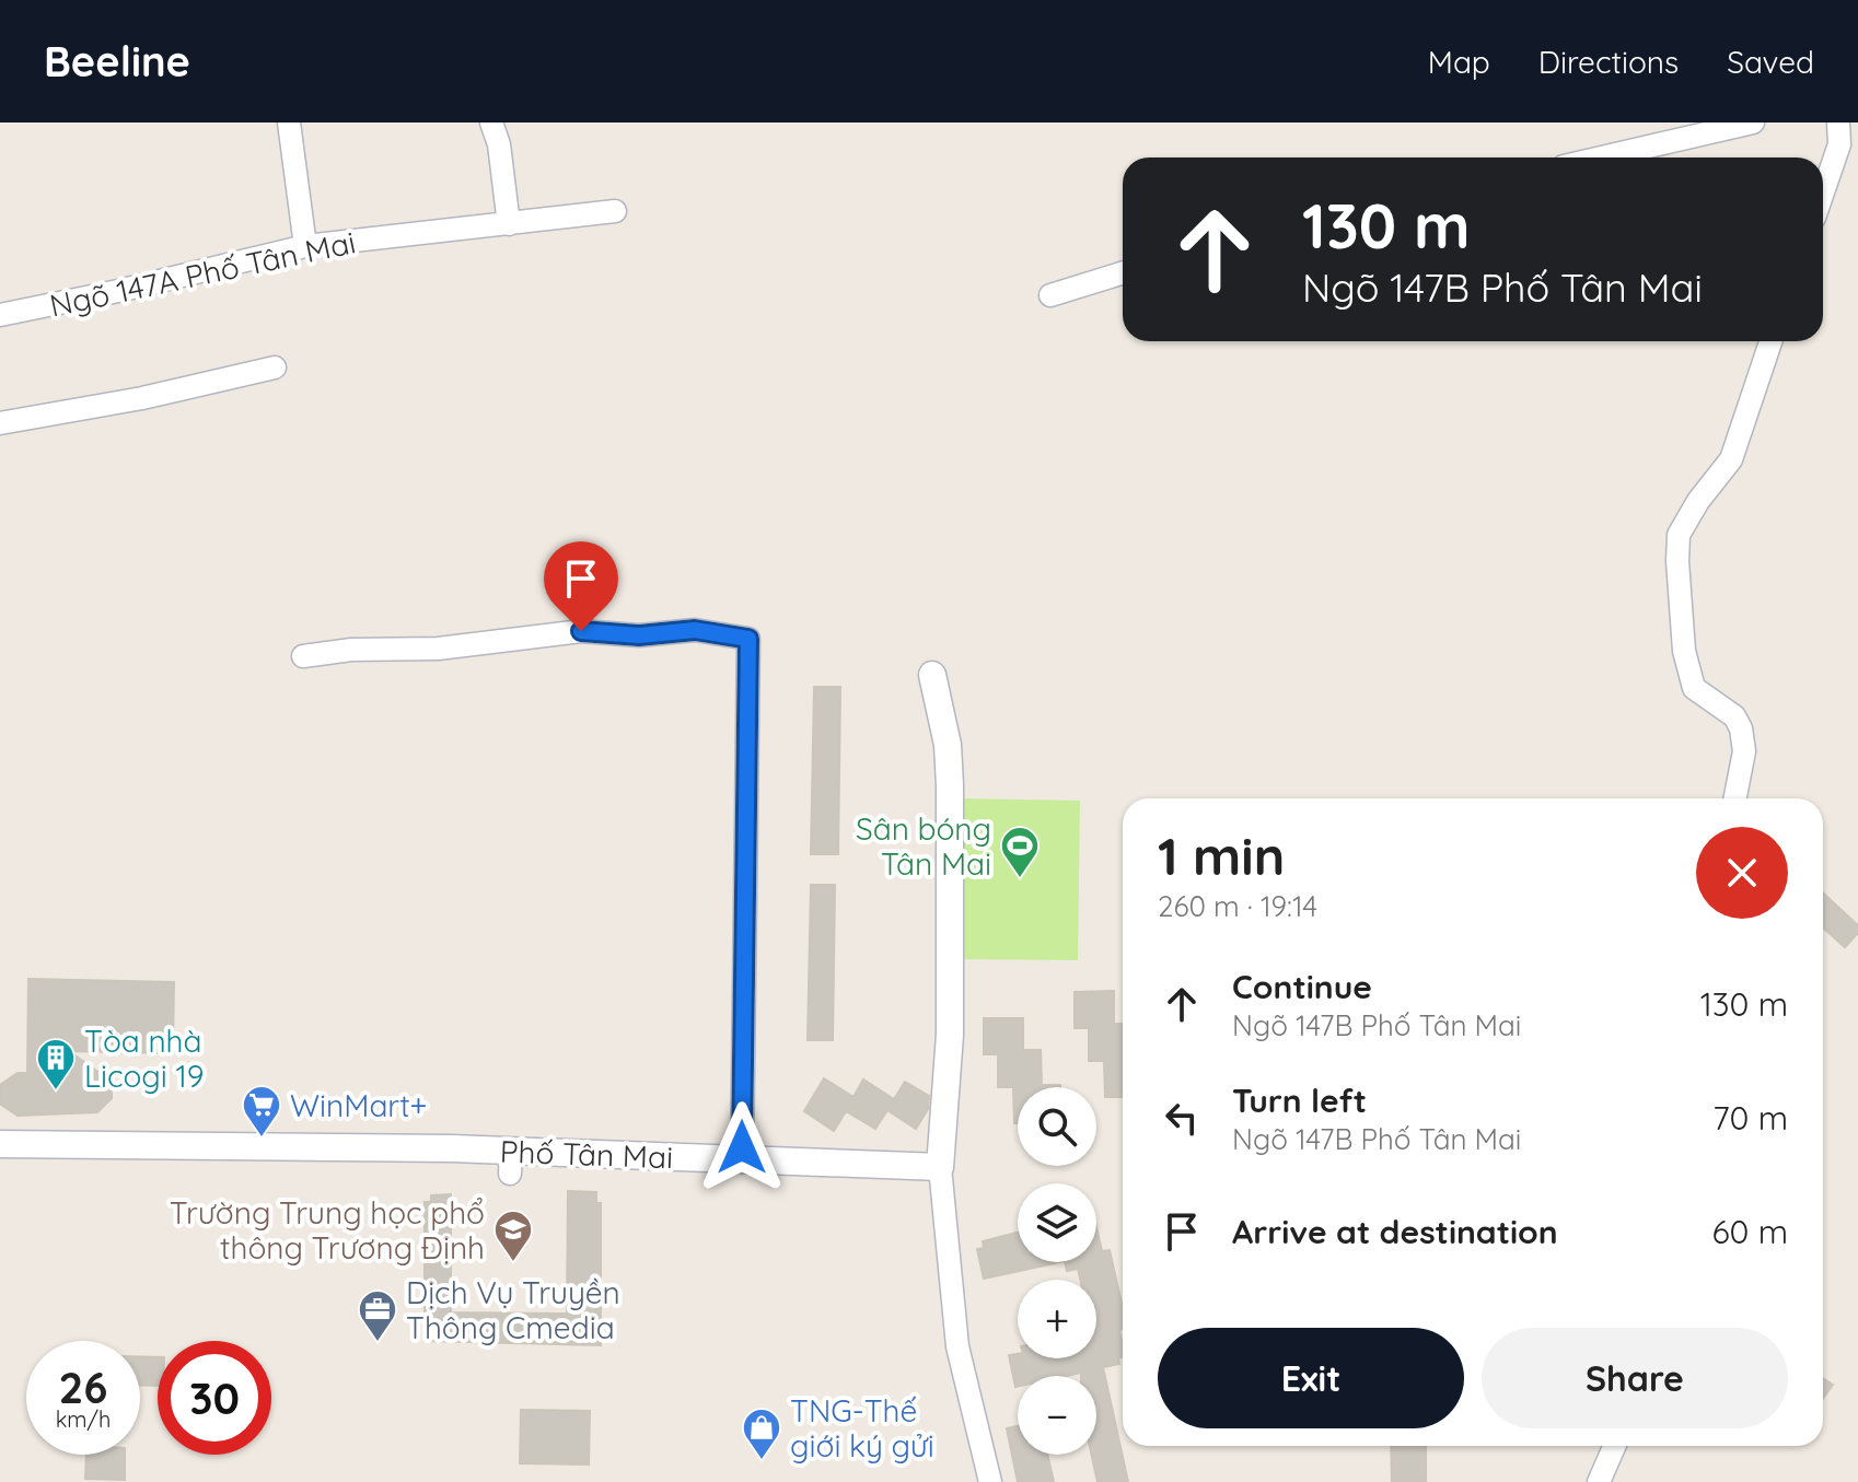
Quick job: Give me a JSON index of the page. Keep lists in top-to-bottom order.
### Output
{
  "streets": {
    "street": ["Ngõ 147A Phố Tân Mai", "Phố Tân Mai"]
  },
  "places": {
    "sports": ["Sân bóng Tân Mai"],
    "building": ["Tòa nhà Licogi 19"],
    "supermarket": ["WinMart+"],
    "school or university": ["Trường Trung học phổ thông Trương Định"],
    "office": ["Dịch Vụ Truyền Thông Cmedia"],
    "shop": ["TNG-Thế giới ký gửi"]
  },
  "page": {
    "header": "Beeline",
    "nav": ["Map", "Directions", "Saved"],
    "turn": ["130 m", "Ngõ 147B Phố Tân Mai"],
    "heading": ["1 min", "260 m · 19:14"],
    "list": [
      {
        "name": "Continue",
        "note": "Ngõ 147B Phố Tân Mai",
        "value": "130 m"
      },
      {
        "name": "Turn left",
        "note": "Ngõ 147B Phố Tân Mai",
        "value": "70 m"
      },
      {
        "name": "Arrive at destination",
        "value": "60 m"
      }
    ],
    "map_buttons": ["+", "−"],
    "buttons": ["Exit", "Share"],
    "speed": "26 km/h",
    "limit": "30"
  }
}
